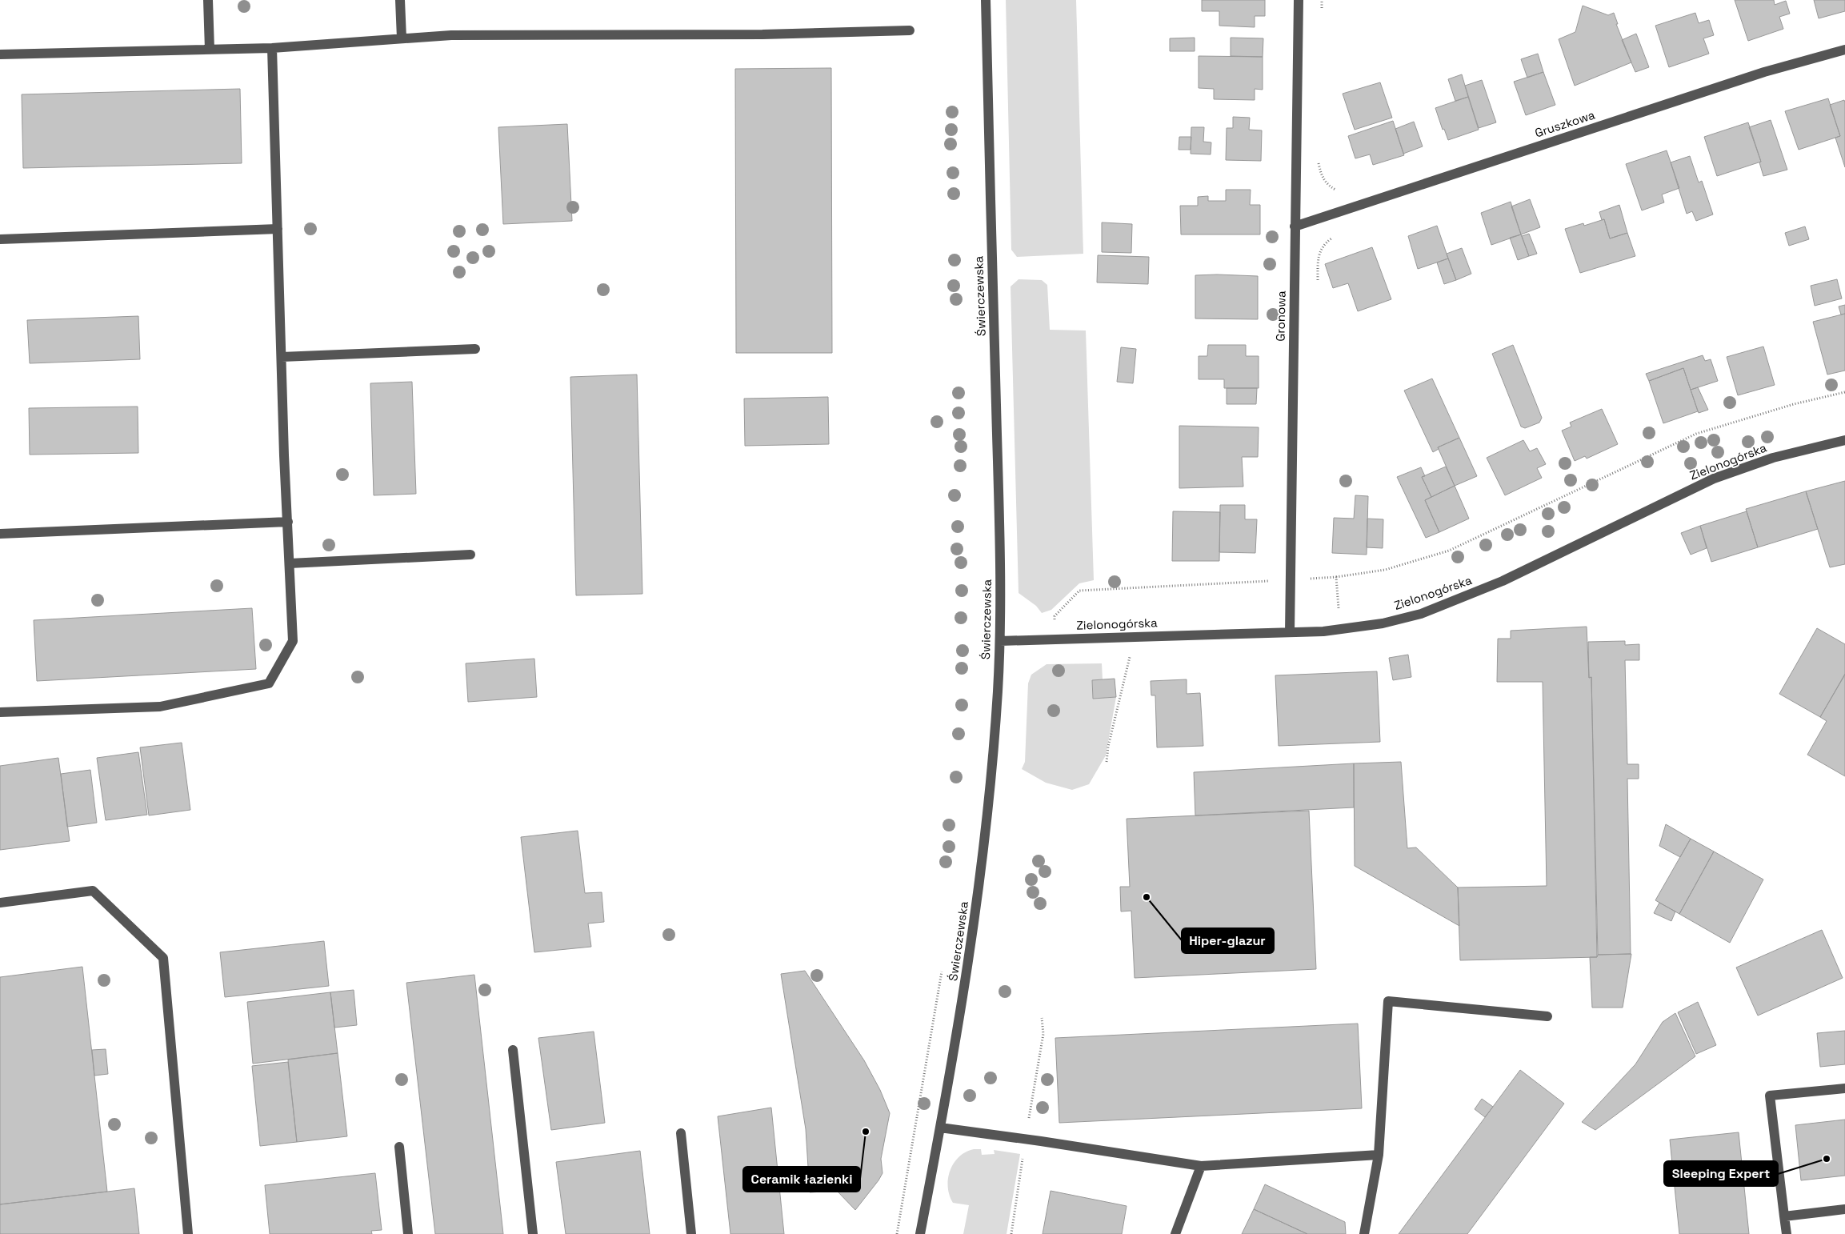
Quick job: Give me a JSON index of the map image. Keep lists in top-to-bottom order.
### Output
{
  "streets": {
    "street": [
      "Gruszkowa",
      "Świerczewska",
      "Gronowa",
      "Zielonogórska"
    ]
  },
  "crossings": [
    ["Gruszkowa", "Gronowa"],
    ["Świerczewska", "Zielonogórska"],
    ["Gronowa", "Zielonogórska"]
  ],
  "places": ["Hiper-glazur", "Ceramik łazienki", "Sleeping Expert"]
}
